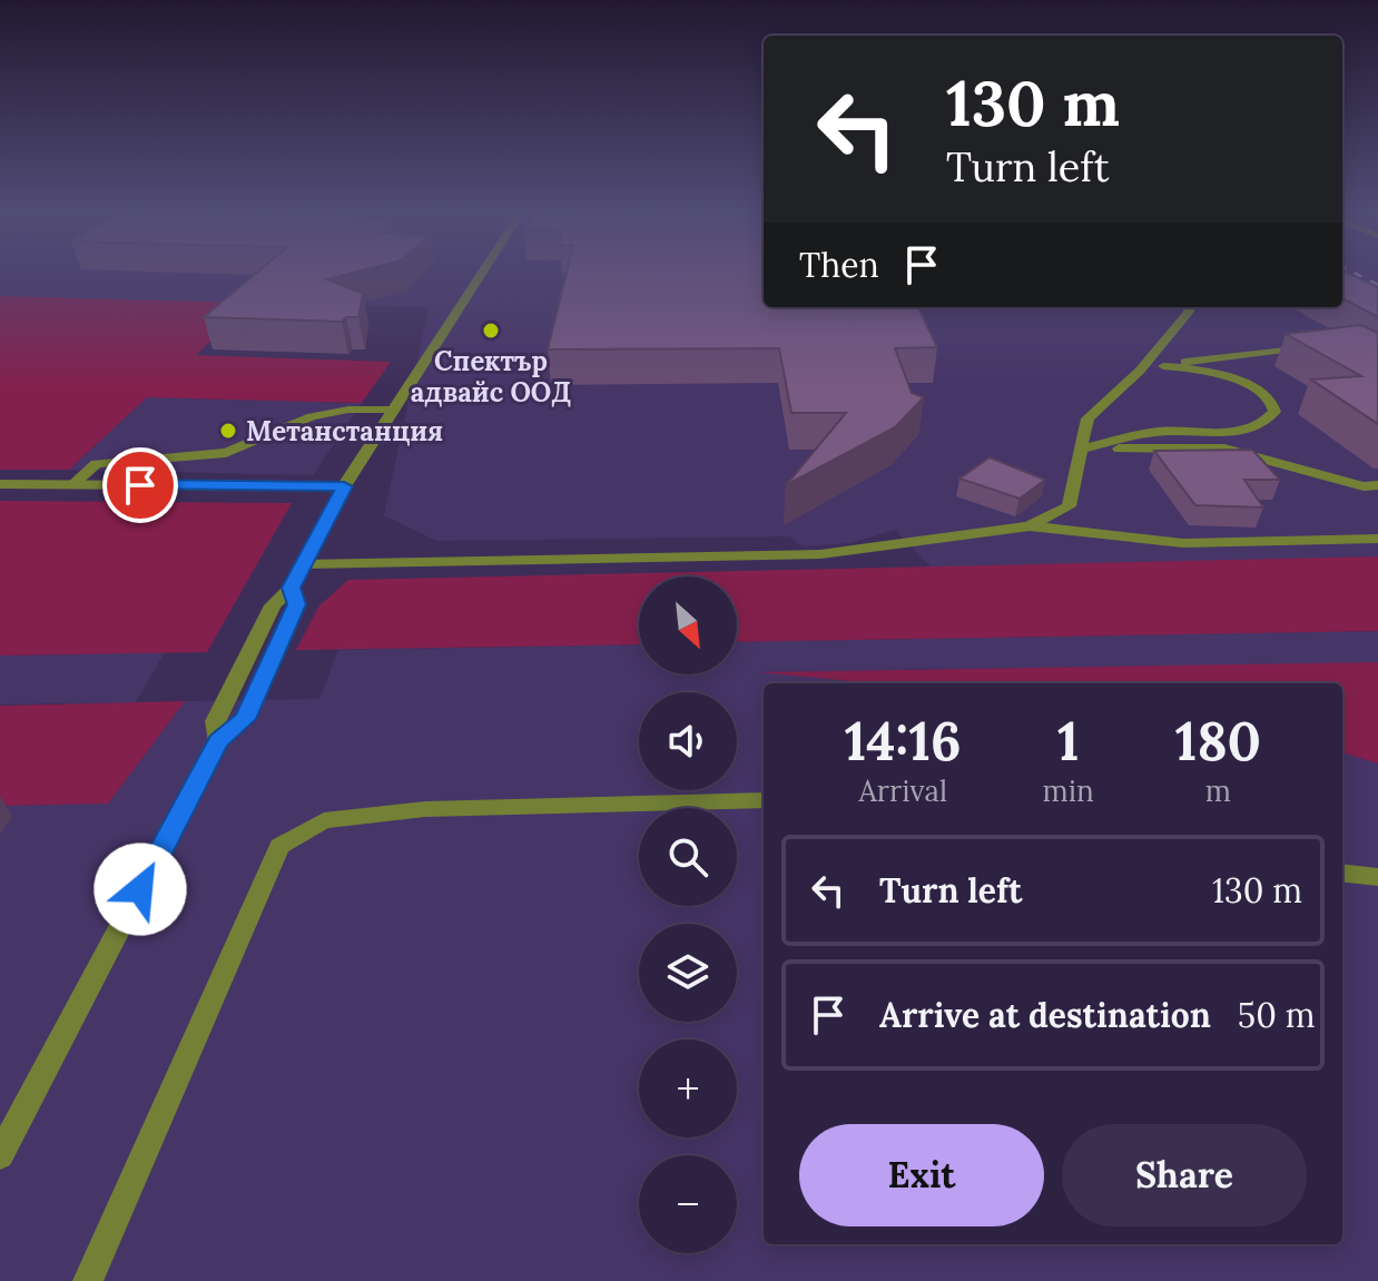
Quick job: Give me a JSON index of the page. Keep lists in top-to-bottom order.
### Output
{
  "places": ["Спектър адвайс ООД", "Метанстанция"],
  "north": "bottom right",
  "page": {
    "turn": ["130 m", "Turn left"],
    "then": "Then",
    "map_buttons": ["+", "−"],
    "eta": [
      "14:16",
      "Arrival",
      "1",
      "min",
      "180",
      "m"
    ],
    "list": [
      {
        "name": "Turn left",
        "value": "130 m"
      },
      {
        "name": "Arrive at destination",
        "value": "50 m"
      }
    ],
    "buttons": ["Exit", "Share"]
  }
}
